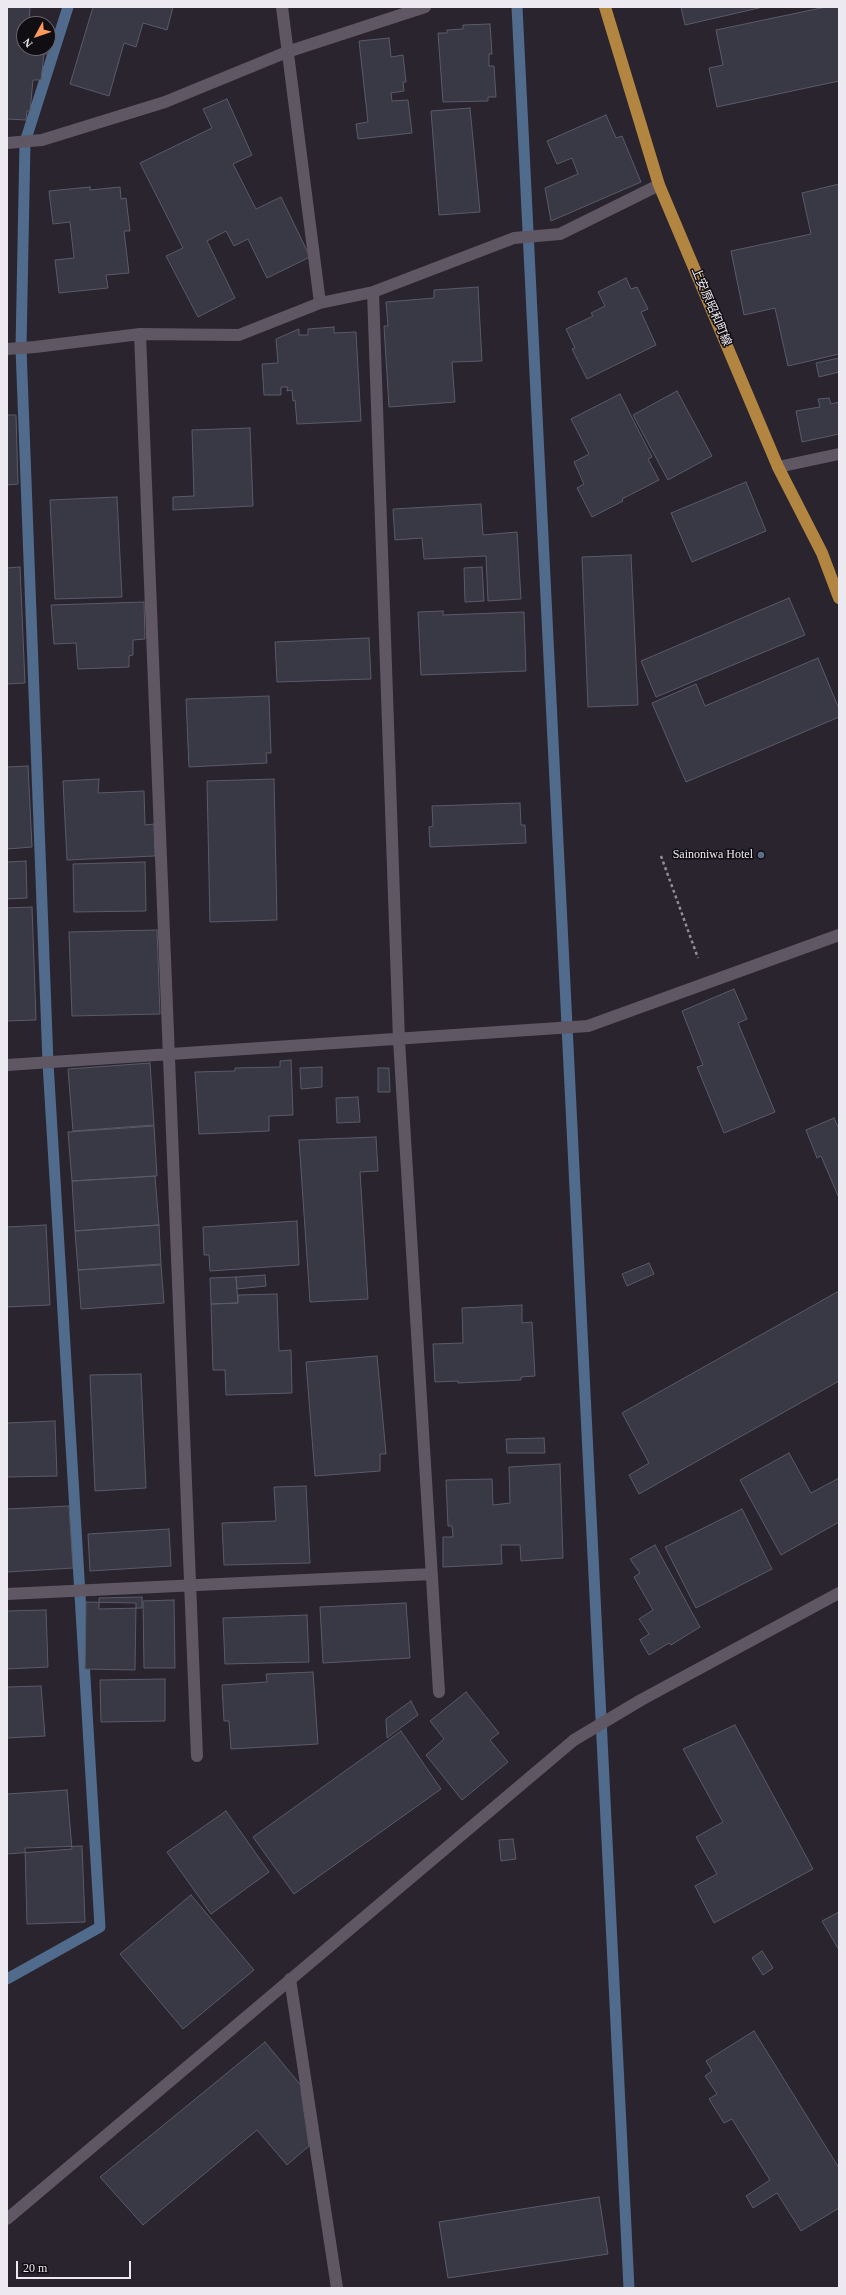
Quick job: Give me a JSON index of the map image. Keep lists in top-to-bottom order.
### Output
{
  "streets": {
    "main road": ["上安原昭和町線"]
  },
  "places": ["Sainoniwa Hotel"],
  "scale_bar": "20 m",
  "north": "bottom left"
}
